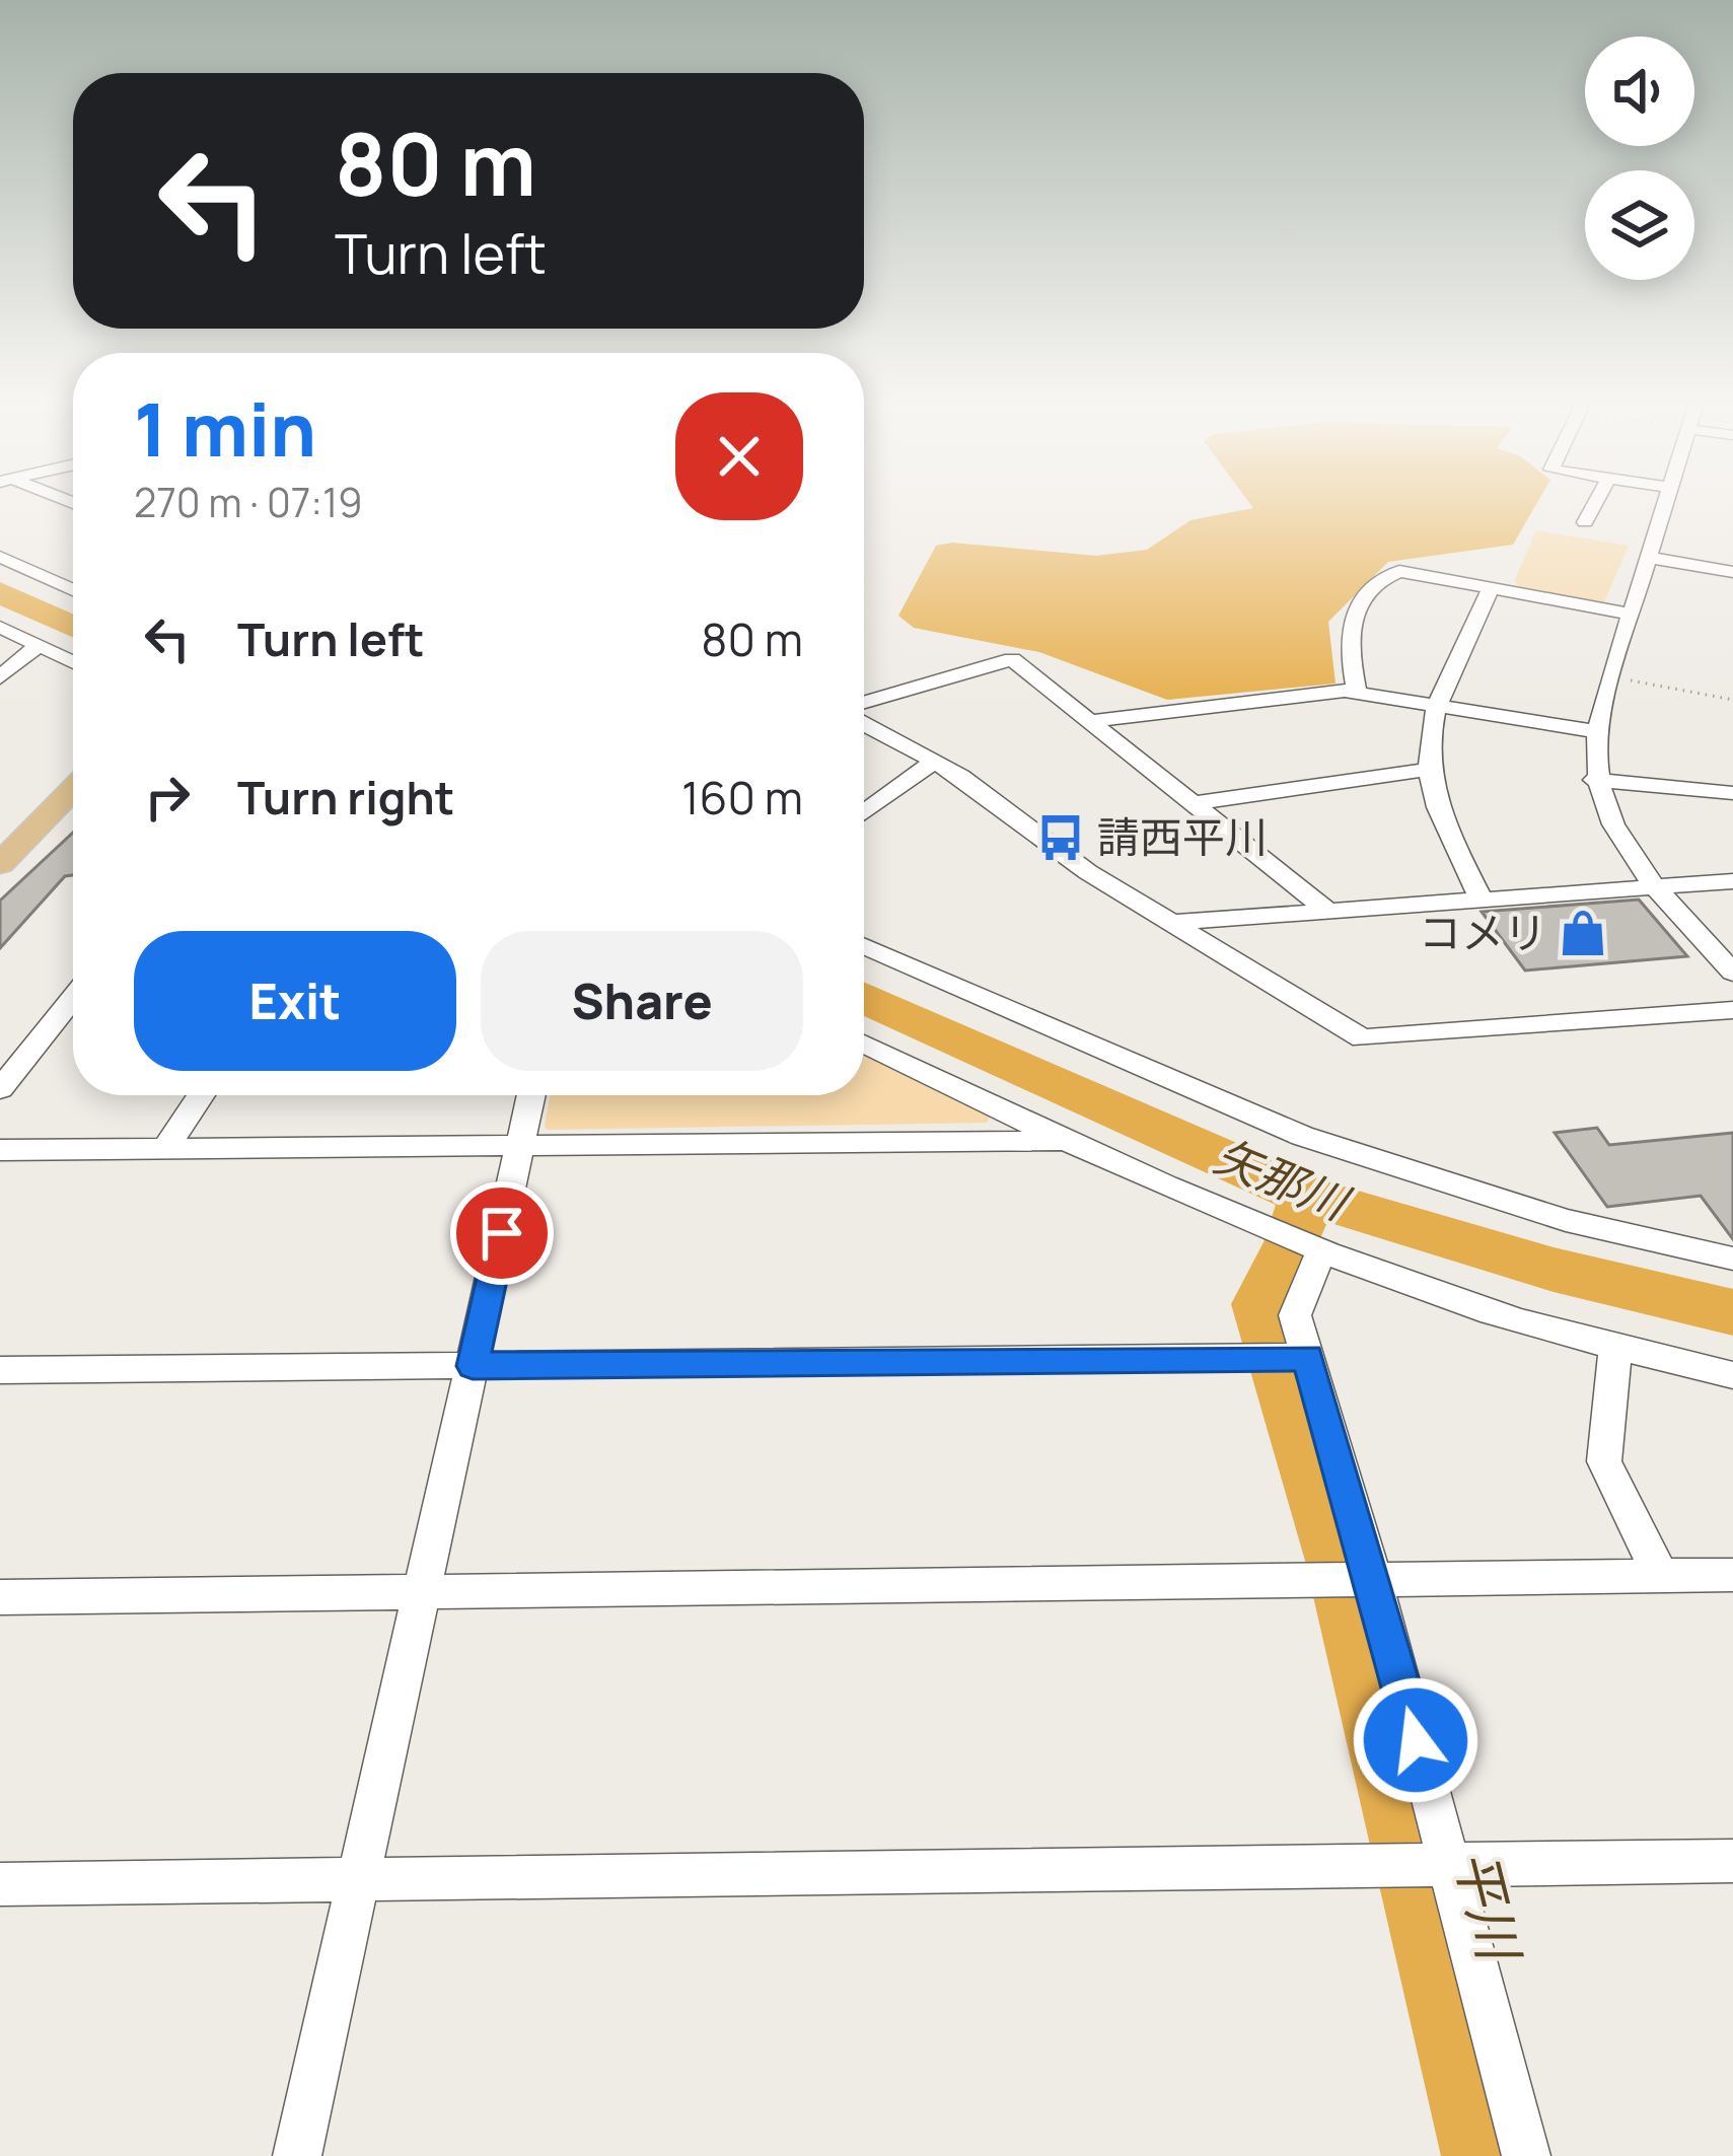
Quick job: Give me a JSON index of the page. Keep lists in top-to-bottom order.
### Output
{
  "water": ["矢那川", "平川"],
  "places": {
    "bus stop": ["請西平川"],
    "shop": ["コメリ"]
  },
  "page": {
    "turn": ["80 m", "Turn left"],
    "heading": ["1 min", "270 m · 07:19"],
    "list": [
      {
        "name": "Turn left",
        "value": "80 m"
      },
      {
        "name": "Turn right",
        "value": "160 m"
      }
    ],
    "buttons": ["Exit", "Share"]
  }
}
